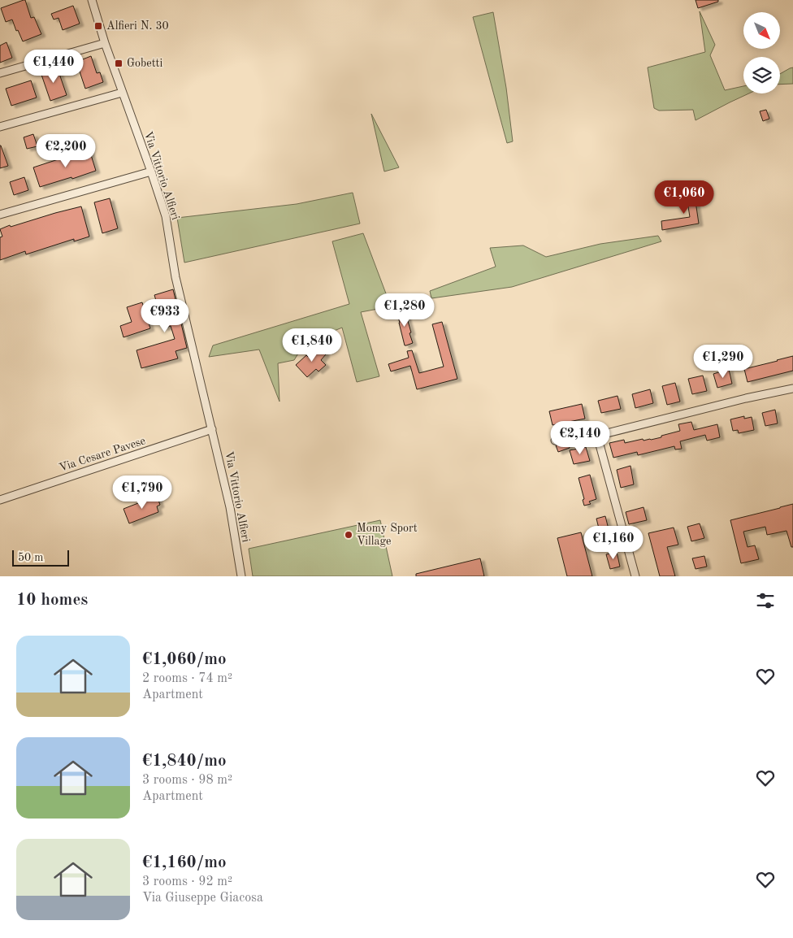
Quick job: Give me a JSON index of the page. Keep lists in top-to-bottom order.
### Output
{
  "streets": {
    "street": ["Via Vittorio Alfieri", "Via Cesare Pavese"]
  },
  "crossings": [
    ["Via Vittorio Alfieri", "Via Cesare Pavese"]
  ],
  "places": {
    "transit": ["Alfieri N. 30", "Gobetti"],
    "other": ["Momy Sport Village"]
  },
  "scale_bar": "50 m",
  "north": "bottom right",
  "page": {
    "price": [
      "€1,440",
      "€2,200",
      "€1,060",
      "€1,280",
      "€933",
      "€1,840",
      "€1,290",
      "€2,140",
      "€1,790",
      "€1,160"
    ],
    "scale": "50 m",
    "heading": "10 homes",
    "list": [
      {
        "name": "€1,060/mo",
        "note": "2 rooms · 74 m² · Apartment"
      },
      {
        "name": "€1,840/mo",
        "note": "3 rooms · 98 m² · Apartment"
      },
      {
        "name": "€1,160/mo",
        "note": "3 rooms · 92 m² · Via Giuseppe Giacosa"
      }
    ]
  }
}
